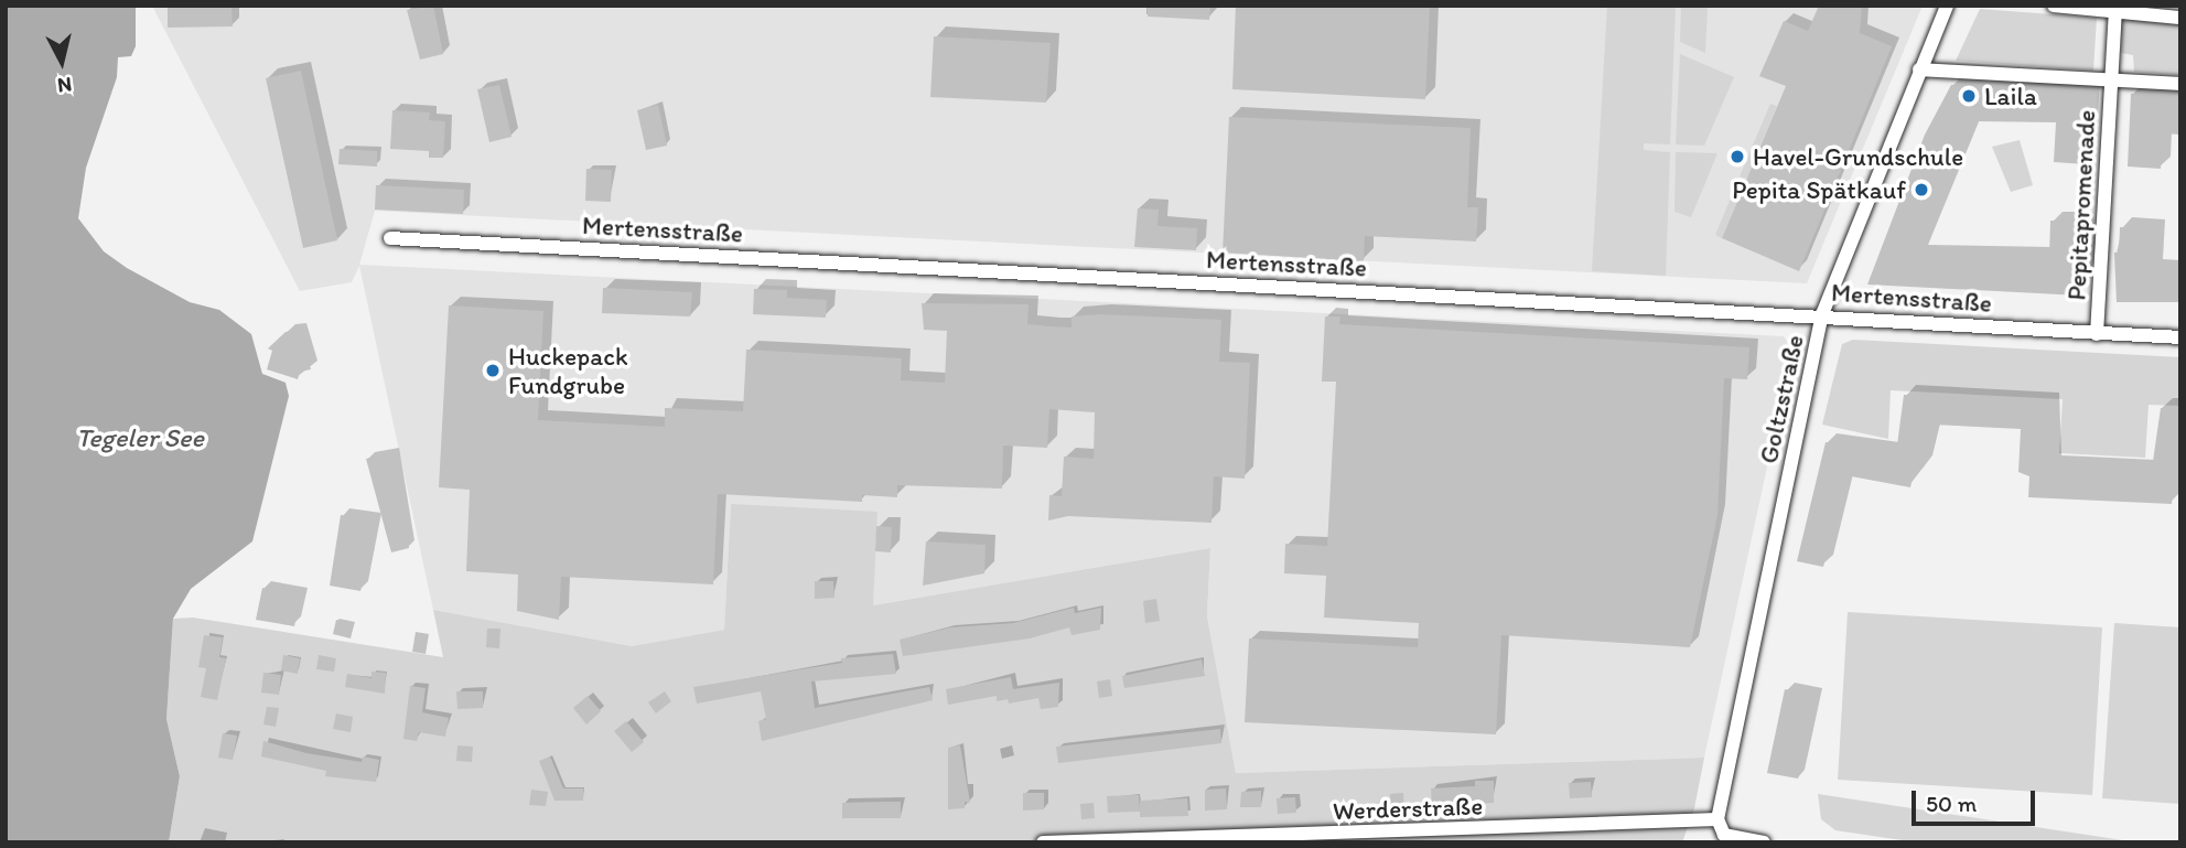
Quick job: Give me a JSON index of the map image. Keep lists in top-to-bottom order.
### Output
{
  "streets": {
    "street": [
      "Pepitapromenade",
      "Mertensstraße",
      "Goltzstraße",
      "Werderstraße"
    ]
  },
  "crossings": [
    ["Pepitapromenade", "Mertensstraße"],
    ["Pepitapromenade", "Goltzstraße"],
    ["Mertensstraße", "Goltzstraße"],
    ["Goltzstraße", "Werderstraße"]
  ],
  "water": ["Tegeler See"],
  "places": [
    "Laila",
    "Havel-Grundschule",
    "Pepita Spätkauf",
    "Huckepack Fundgrube"
  ],
  "scale_bar": "50 m",
  "north": "bottom"
}
